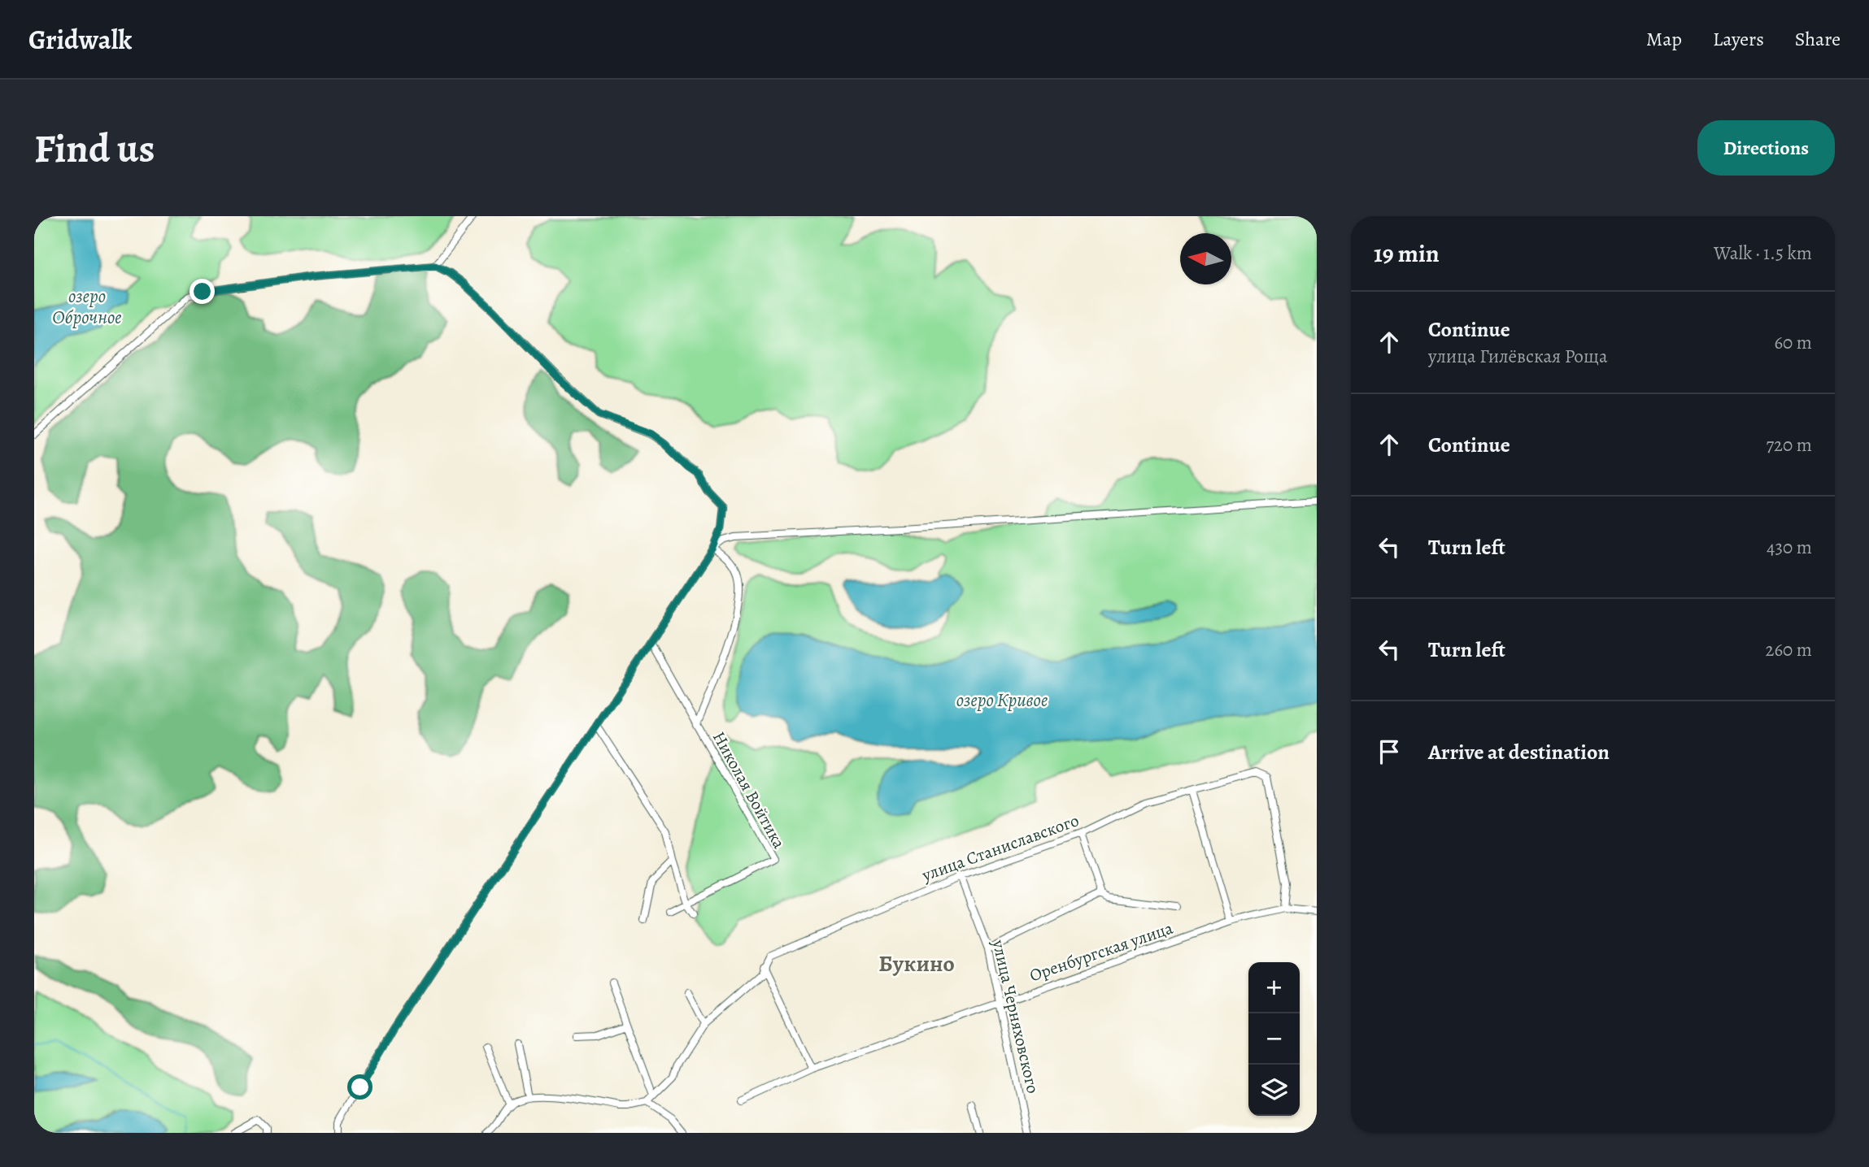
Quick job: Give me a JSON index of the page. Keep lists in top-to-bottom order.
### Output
{
  "streets": {
    "street": [
      "Николая Войтика",
      "улица Станиславского",
      "Оренбургская улица",
      "улица Черняховского"
    ]
  },
  "crossings": [
    ["улица Станиславского", "Оренбургская улица"],
    ["улица Станиславского", "улица Черняховского"],
    ["Оренбургская улица", "улица Черняховского"]
  ],
  "districts": ["Букино"],
  "water": ["озеро Оброчное", "озеро Кривое"],
  "north": "left",
  "page": {
    "header": "Gridwalk",
    "nav": ["Map", "Layers", "Share"],
    "buttons": "Directions",
    "title": "Find us",
    "heading": ["19 min", "Walk · 1.5 km"],
    "list": [
      ["Continue", "улица Гилёвская Роща", "60 m"],
      ["Continue", "720 m"],
      ["Turn left", "430 m"],
      ["Turn left", "260 m"],
      "Arrive at destination"
    ],
    "map_buttons": ["+", "−"]
  }
}
